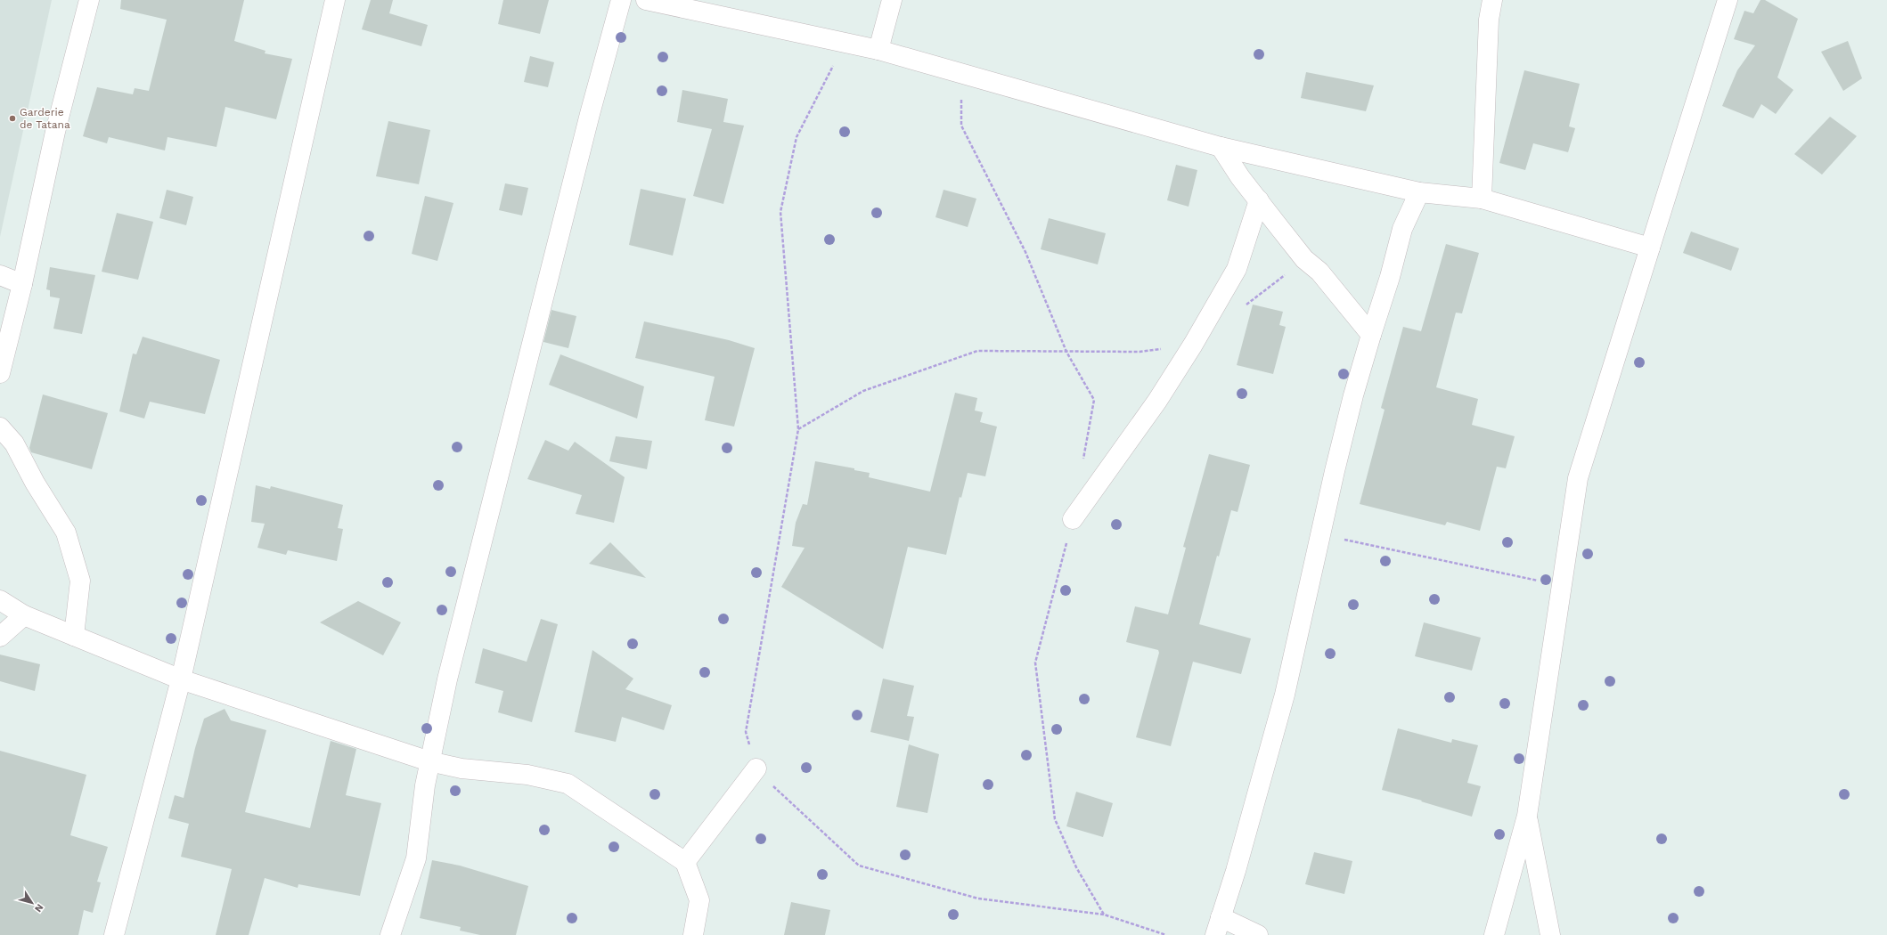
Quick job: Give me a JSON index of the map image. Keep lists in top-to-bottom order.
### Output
{
  "places": ["Garderie de Tatana"],
  "north": "bottom right"
}
